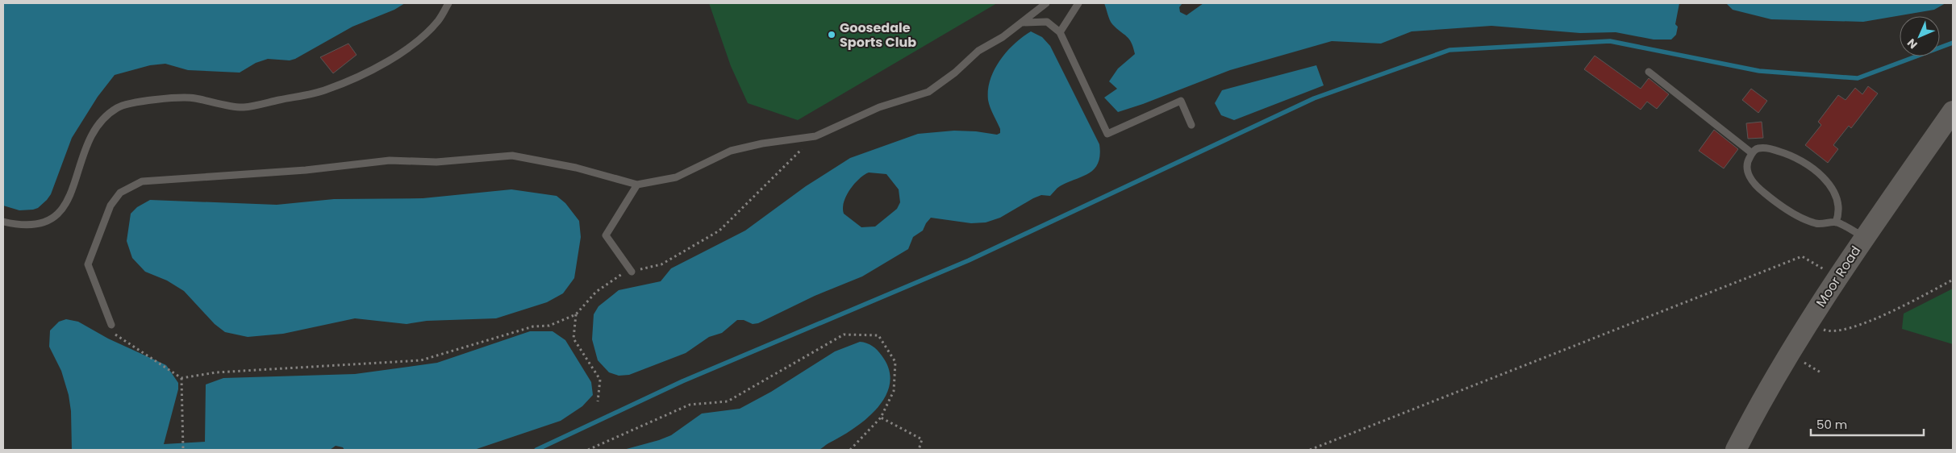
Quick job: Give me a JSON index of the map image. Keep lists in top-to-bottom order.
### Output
{
  "streets": {
    "main road": ["Moor Road"]
  },
  "places": ["Goosedale Sports Club"],
  "scale_bar": "50 m",
  "north": "bottom left"
}
